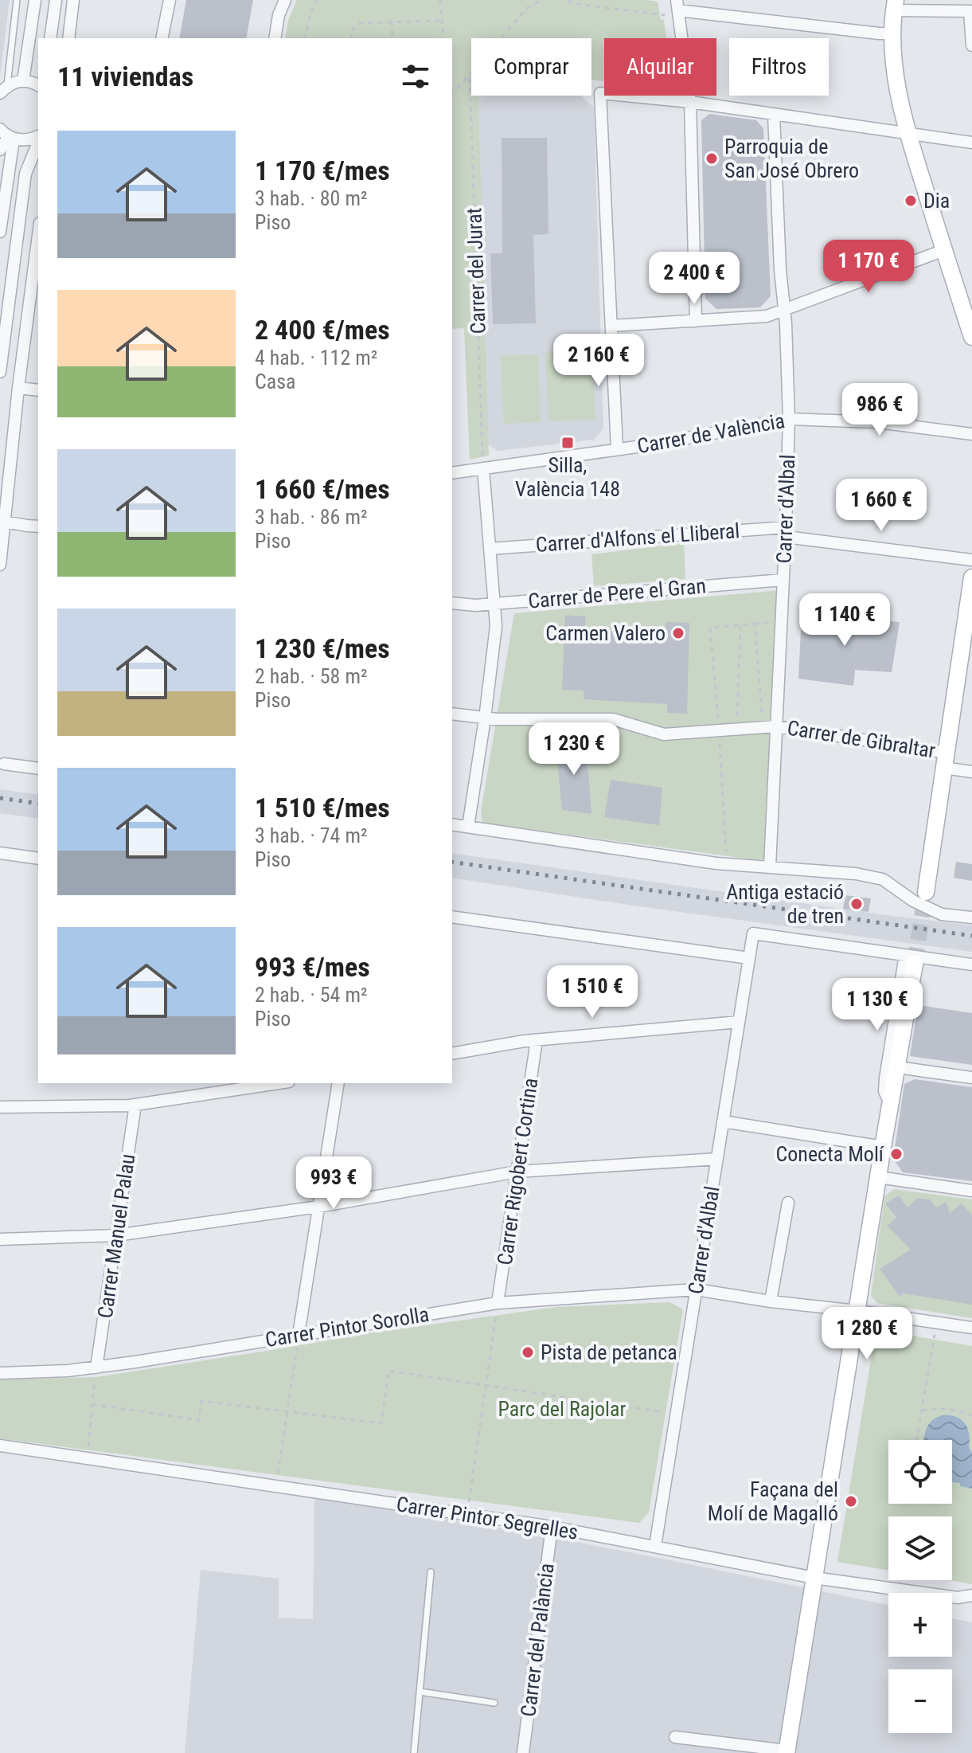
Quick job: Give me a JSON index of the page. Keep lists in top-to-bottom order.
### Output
{
  "streets": {
    "street": [
      "Carrer de València",
      "Carrer d'Albal",
      "Carrer d'Alfons el Lliberal",
      "Carrer de Pere el Gran",
      "Carrer de Gibraltar",
      "Carrer Rigobert Cortina",
      "Carrer Manuel Palau",
      "Carrer Pintor Sorolla",
      "Carrer Pintor Segrelles",
      "Carrer del Palància"
    ],
    "path": ["Carrer del Jurat"]
  },
  "crossings": [
    ["Carrer del Jurat", "Carrer de València"],
    ["Carrer de València", "Carrer d'Albal"],
    ["Carrer d'Albal", "Carrer d'Alfons el Lliberal"],
    ["Carrer d'Albal", "Carrer de Pere el Gran"],
    ["Carrer d'Albal", "Carrer de Gibraltar"],
    ["Carrer d'Albal", "Carrer Pintor Sorolla"],
    ["Carrer d'Albal", "Carrer Pintor Segrelles"],
    ["Carrer Rigobert Cortina", "Carrer Pintor Sorolla"],
    ["Carrer Manuel Palau", "Carrer Pintor Sorolla"],
    ["Carrer Pintor Segrelles", "Carrer del Palància"]
  ],
  "parks": ["Parc del Rajolar"],
  "places": {
    "other": [
      "Parroquia de San José Obrero",
      "Dia",
      "Carmen Valero",
      "Antiga estació de tren",
      "Conecta Molí",
      "Pista de petanca",
      "Façana del Molí de Magalló"
    ],
    "transit": ["Silla, València 148"]
  },
  "page": {
    "chip": ["Comprar", "Alquilar", "Filtros"],
    "heading": "11 viviendas",
    "list": [
      {
        "name": "1 170 €/mes",
        "note": "3 hab. · 80 m² · Piso"
      },
      {
        "name": "2 400 €/mes",
        "note": "4 hab. · 112 m² · Casa"
      },
      {
        "name": "1 660 €/mes",
        "note": "3 hab. · 86 m² · Piso"
      },
      {
        "name": "1 230 €/mes",
        "note": "2 hab. · 58 m² · Piso"
      },
      {
        "name": "1 510 €/mes",
        "note": "3 hab. · 74 m² · Piso"
      },
      {
        "name": "993 €/mes",
        "note": "2 hab. · 54 m² · Piso"
      }
    ],
    "price": [
      "1 170 €",
      "2 400 €",
      "2 160 €",
      "986 €",
      "1 660 €",
      "1 140 €",
      "1 230 €",
      "1 510 €",
      "1 130 €",
      "993 €",
      "1 280 €"
    ],
    "map_buttons": ["+", "−"]
  }
}
